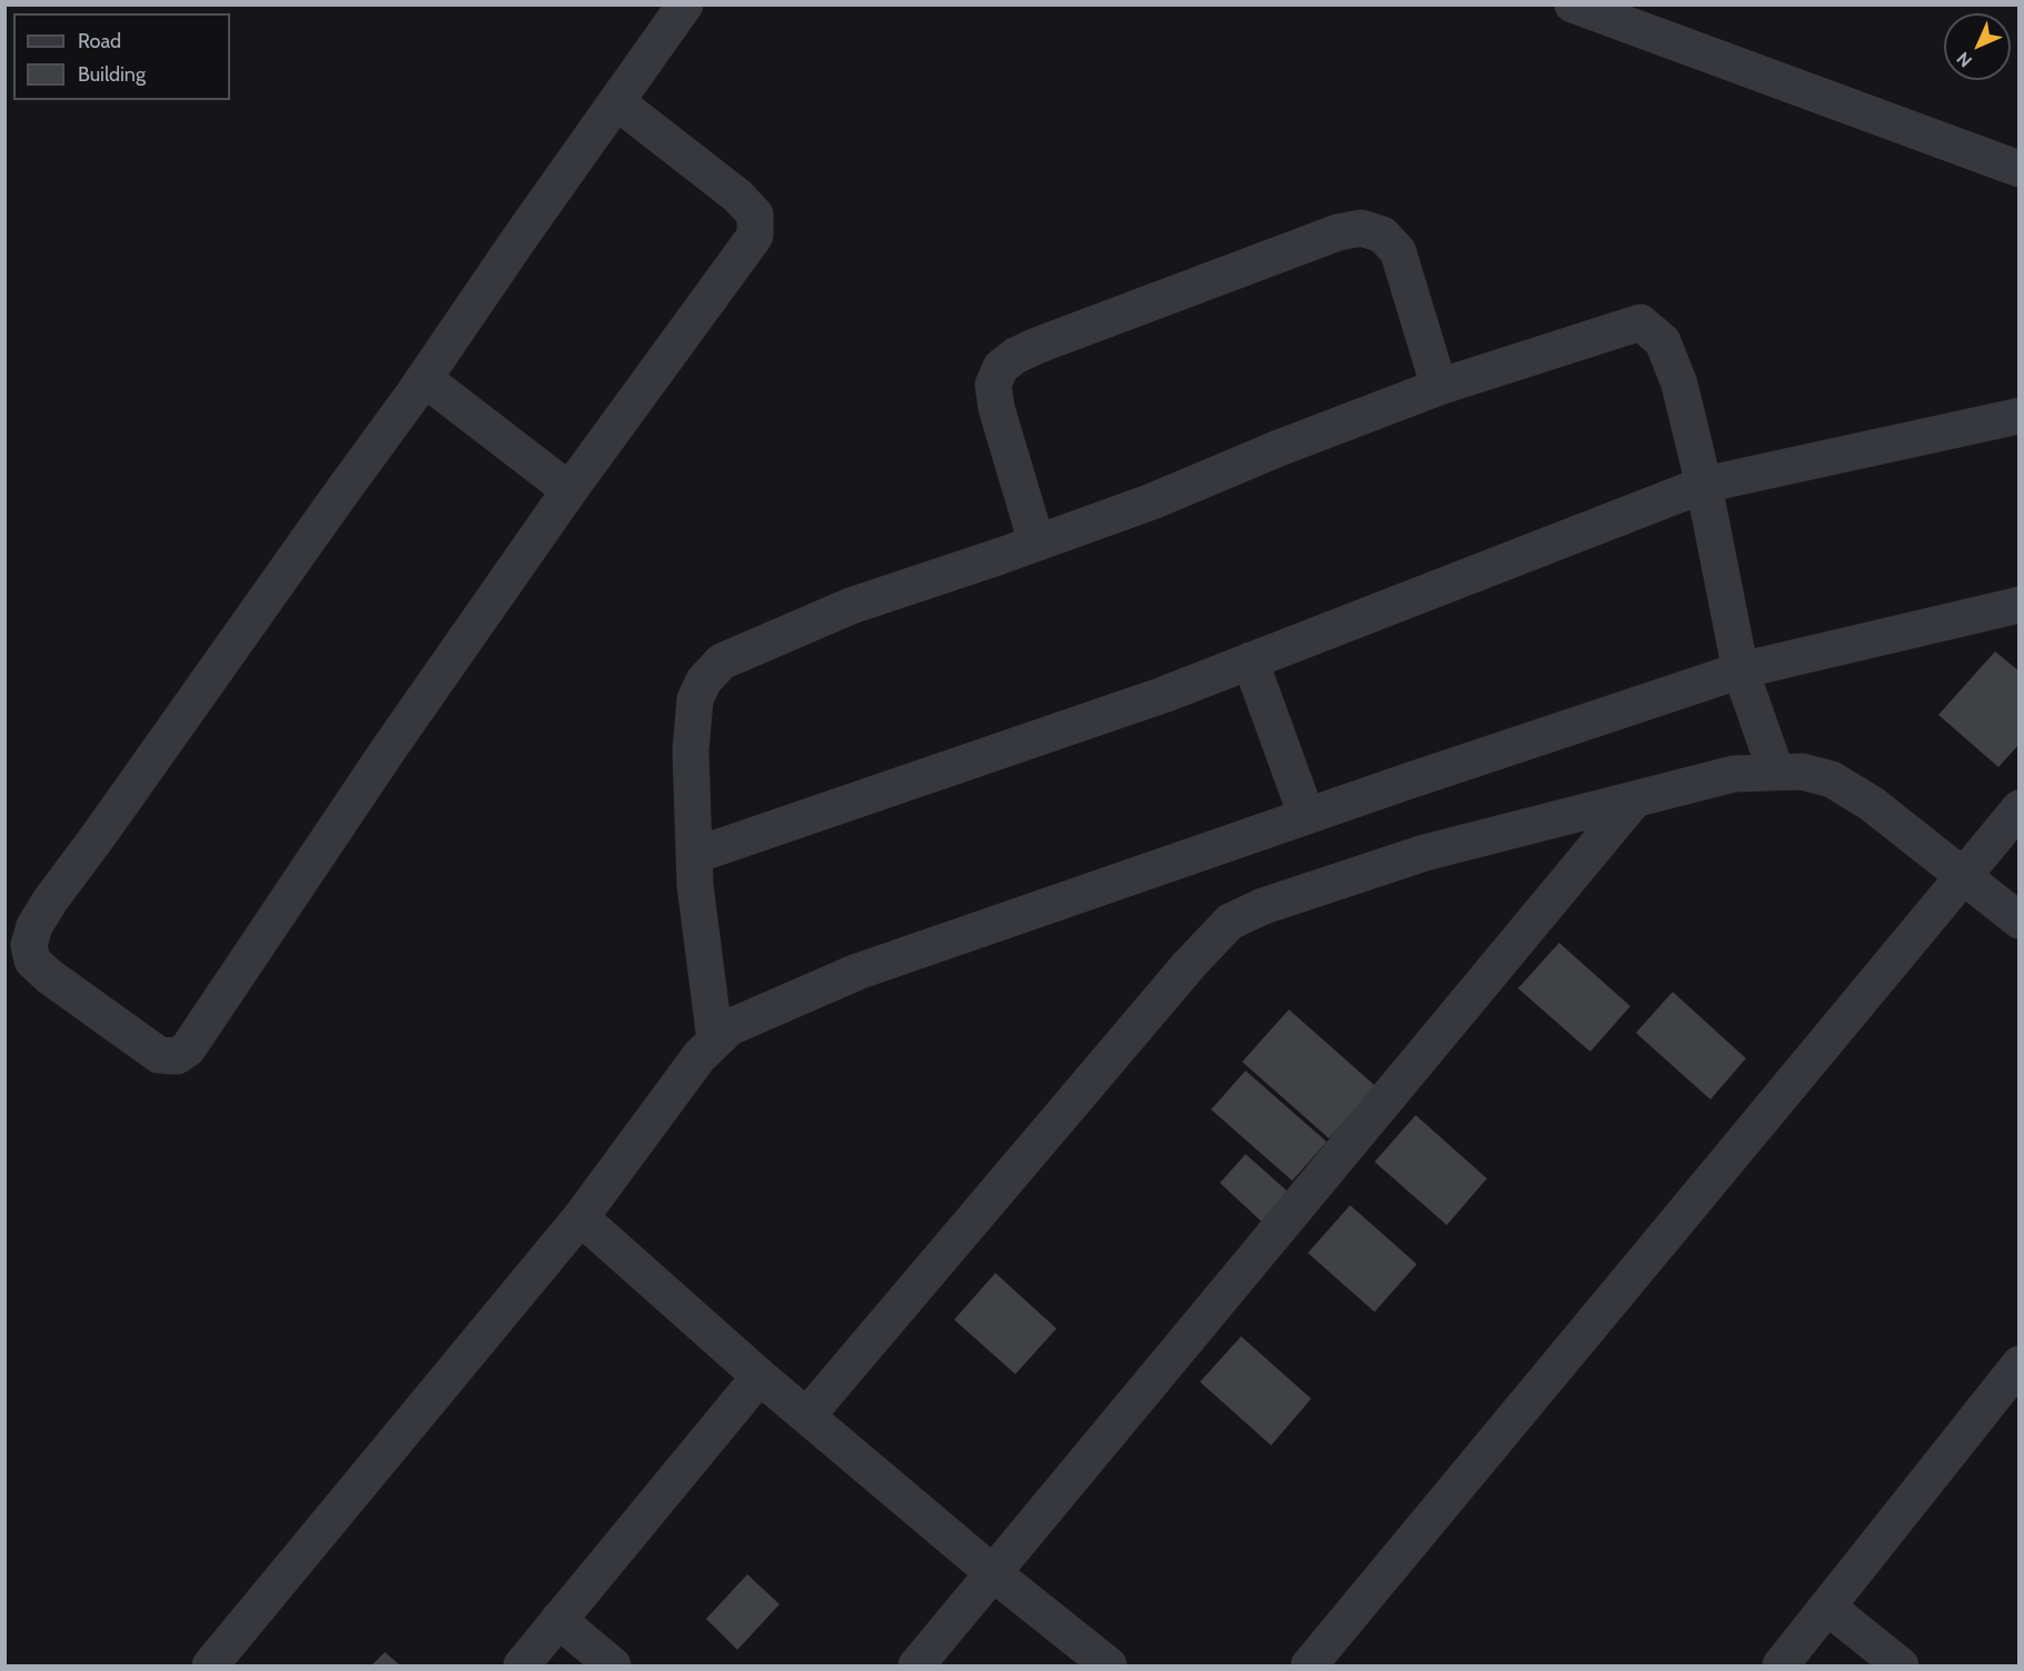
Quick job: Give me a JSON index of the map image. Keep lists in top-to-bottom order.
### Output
{
  "legend": ["Road", "Building"],
  "north": "bottom left"
}
